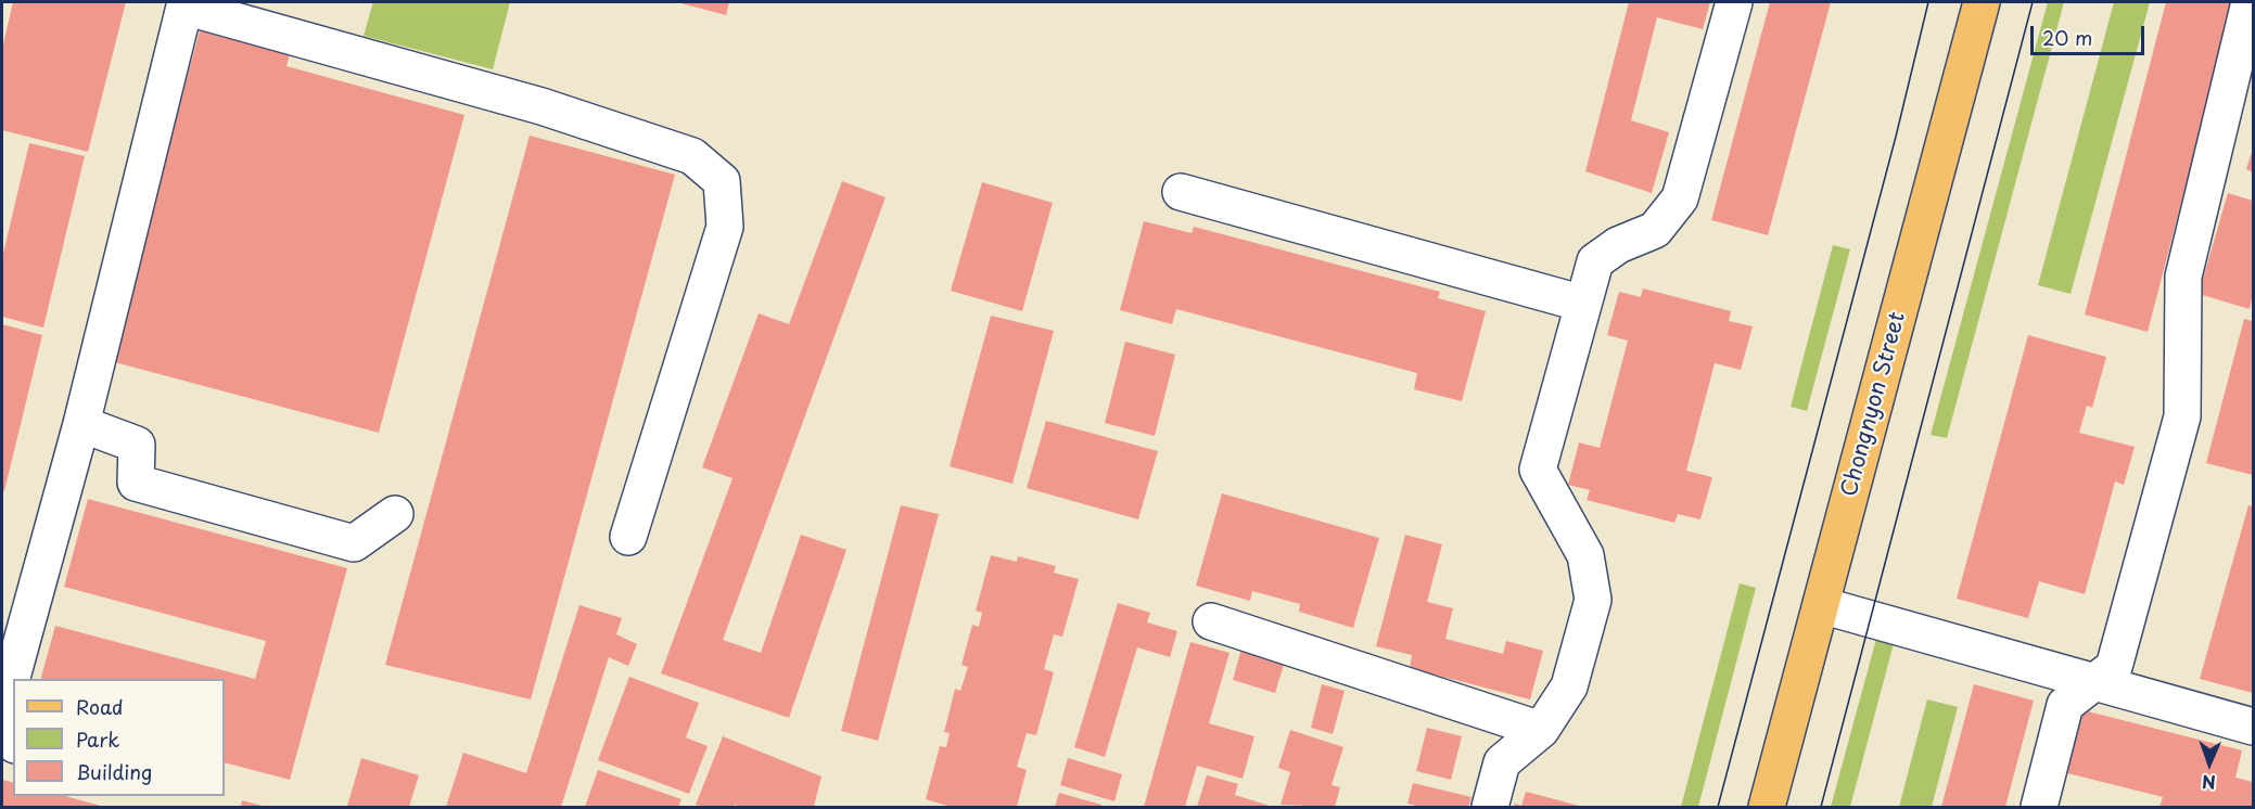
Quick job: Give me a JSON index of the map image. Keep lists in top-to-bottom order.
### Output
{
  "streets": {
    "main road": ["Chongnyon Street"]
  },
  "legend": ["Road", "Park", "Building"],
  "scale_bar": "20 m",
  "north": "bottom"
}
